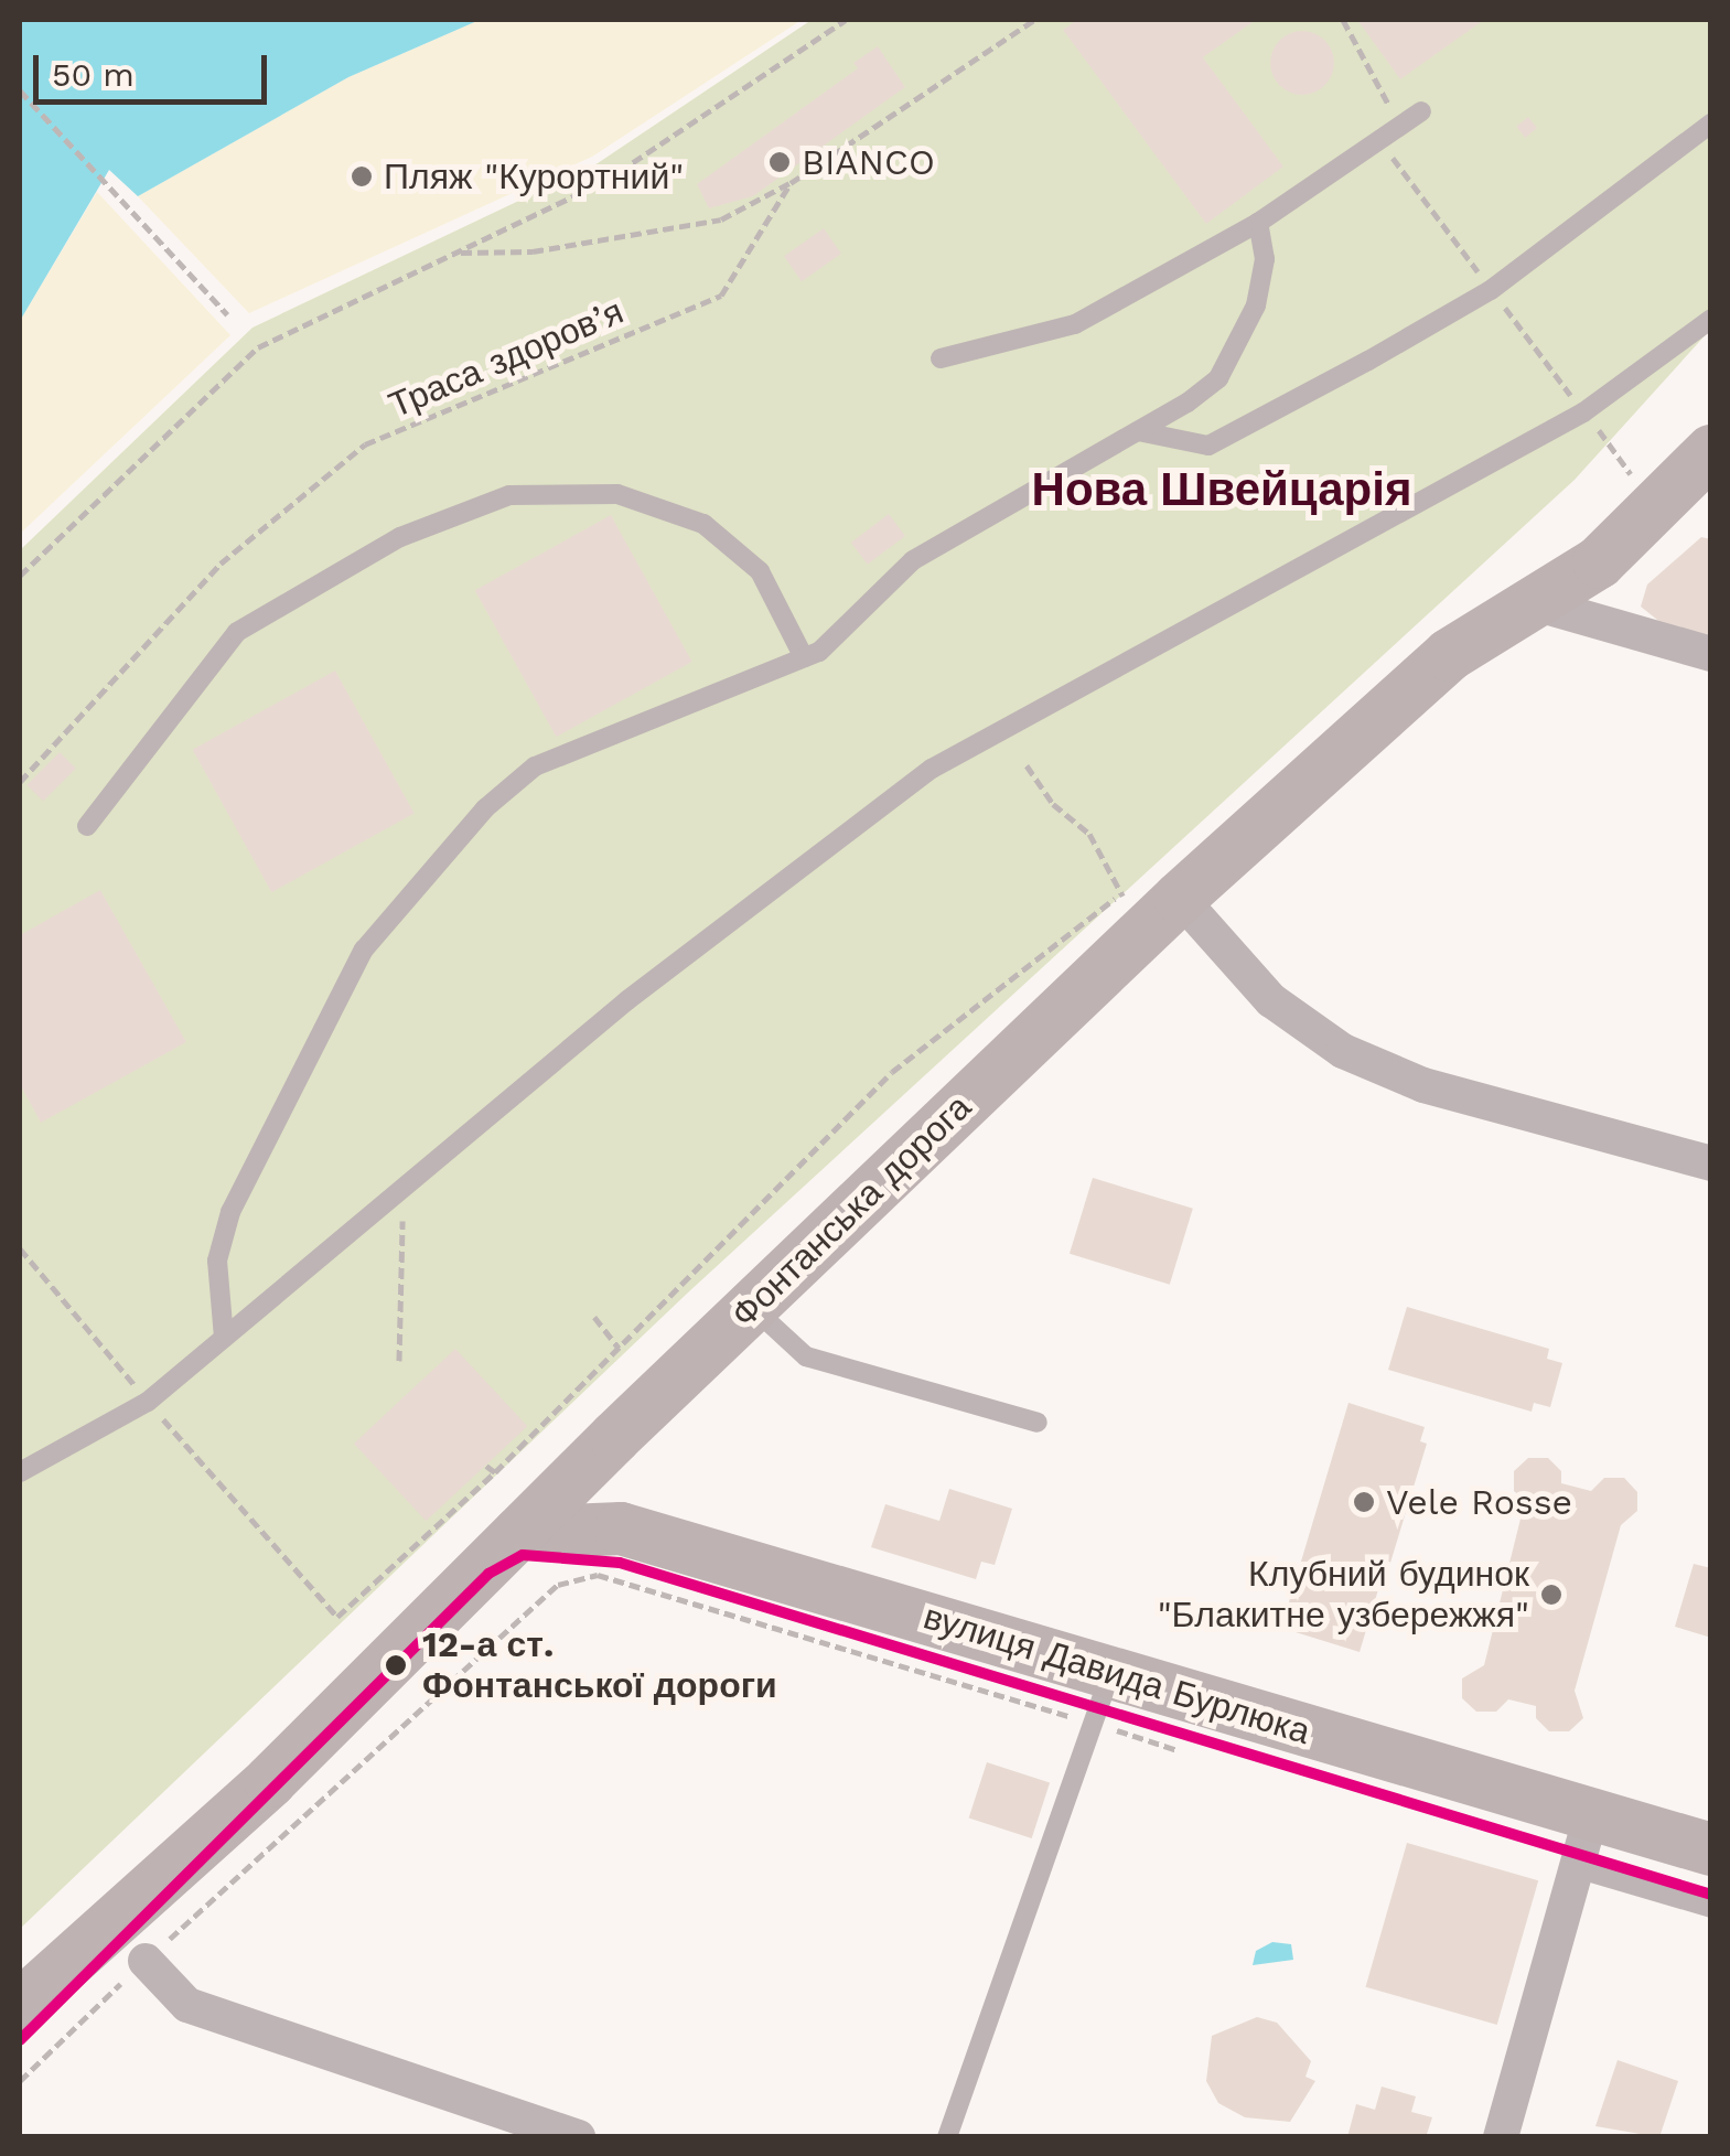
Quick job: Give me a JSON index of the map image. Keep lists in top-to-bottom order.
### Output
{
  "streets": {
    "main road": ["Фонтанська дорога", "вулиця Давида Бурлюка"],
    "path": ["Траса здоров’я"]
  },
  "crossings": [
    ["Фонтанська дорога", "вулиця Давида Бурлюка"]
  ],
  "districts": ["Нова Швейцарія"],
  "places": [
    "BIANCO",
    "Пляж \"Курортний\"",
    "Vele Rosse",
    "Клубний будинок \"Блакитне узбережжя\"",
    "12-а ст. Фонтанської дороги"
  ],
  "scale_bar": "50 m"
}
